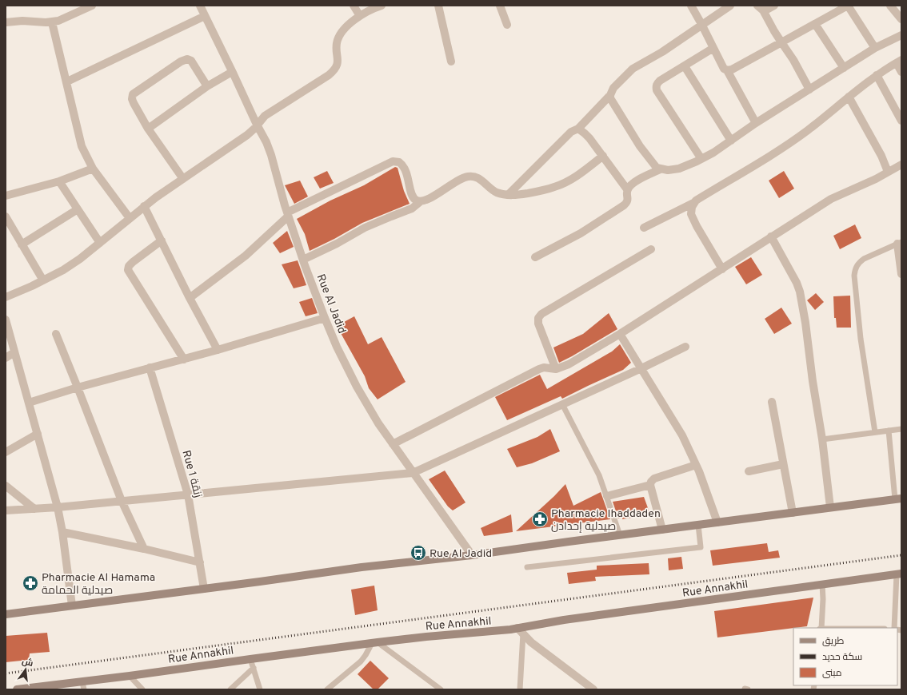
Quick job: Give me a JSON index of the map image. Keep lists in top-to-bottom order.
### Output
{
  "streets": {
    "main road": ["Rue Annakhil"],
    "street": ["Rue Al Jadid", "Rue 1 زنقة"]
  },
  "places": {
    "pharmacy": ["Pharmacie Ihaddaden صيدلية إحدادن", "Pharmacie Al Hamama صيدلية الحمامة"],
    "bus stop": ["Rue Al Jadid"]
  },
  "legend": ["طريق", "سكة حديد", "مبنى"],
  "north": "top"
}
